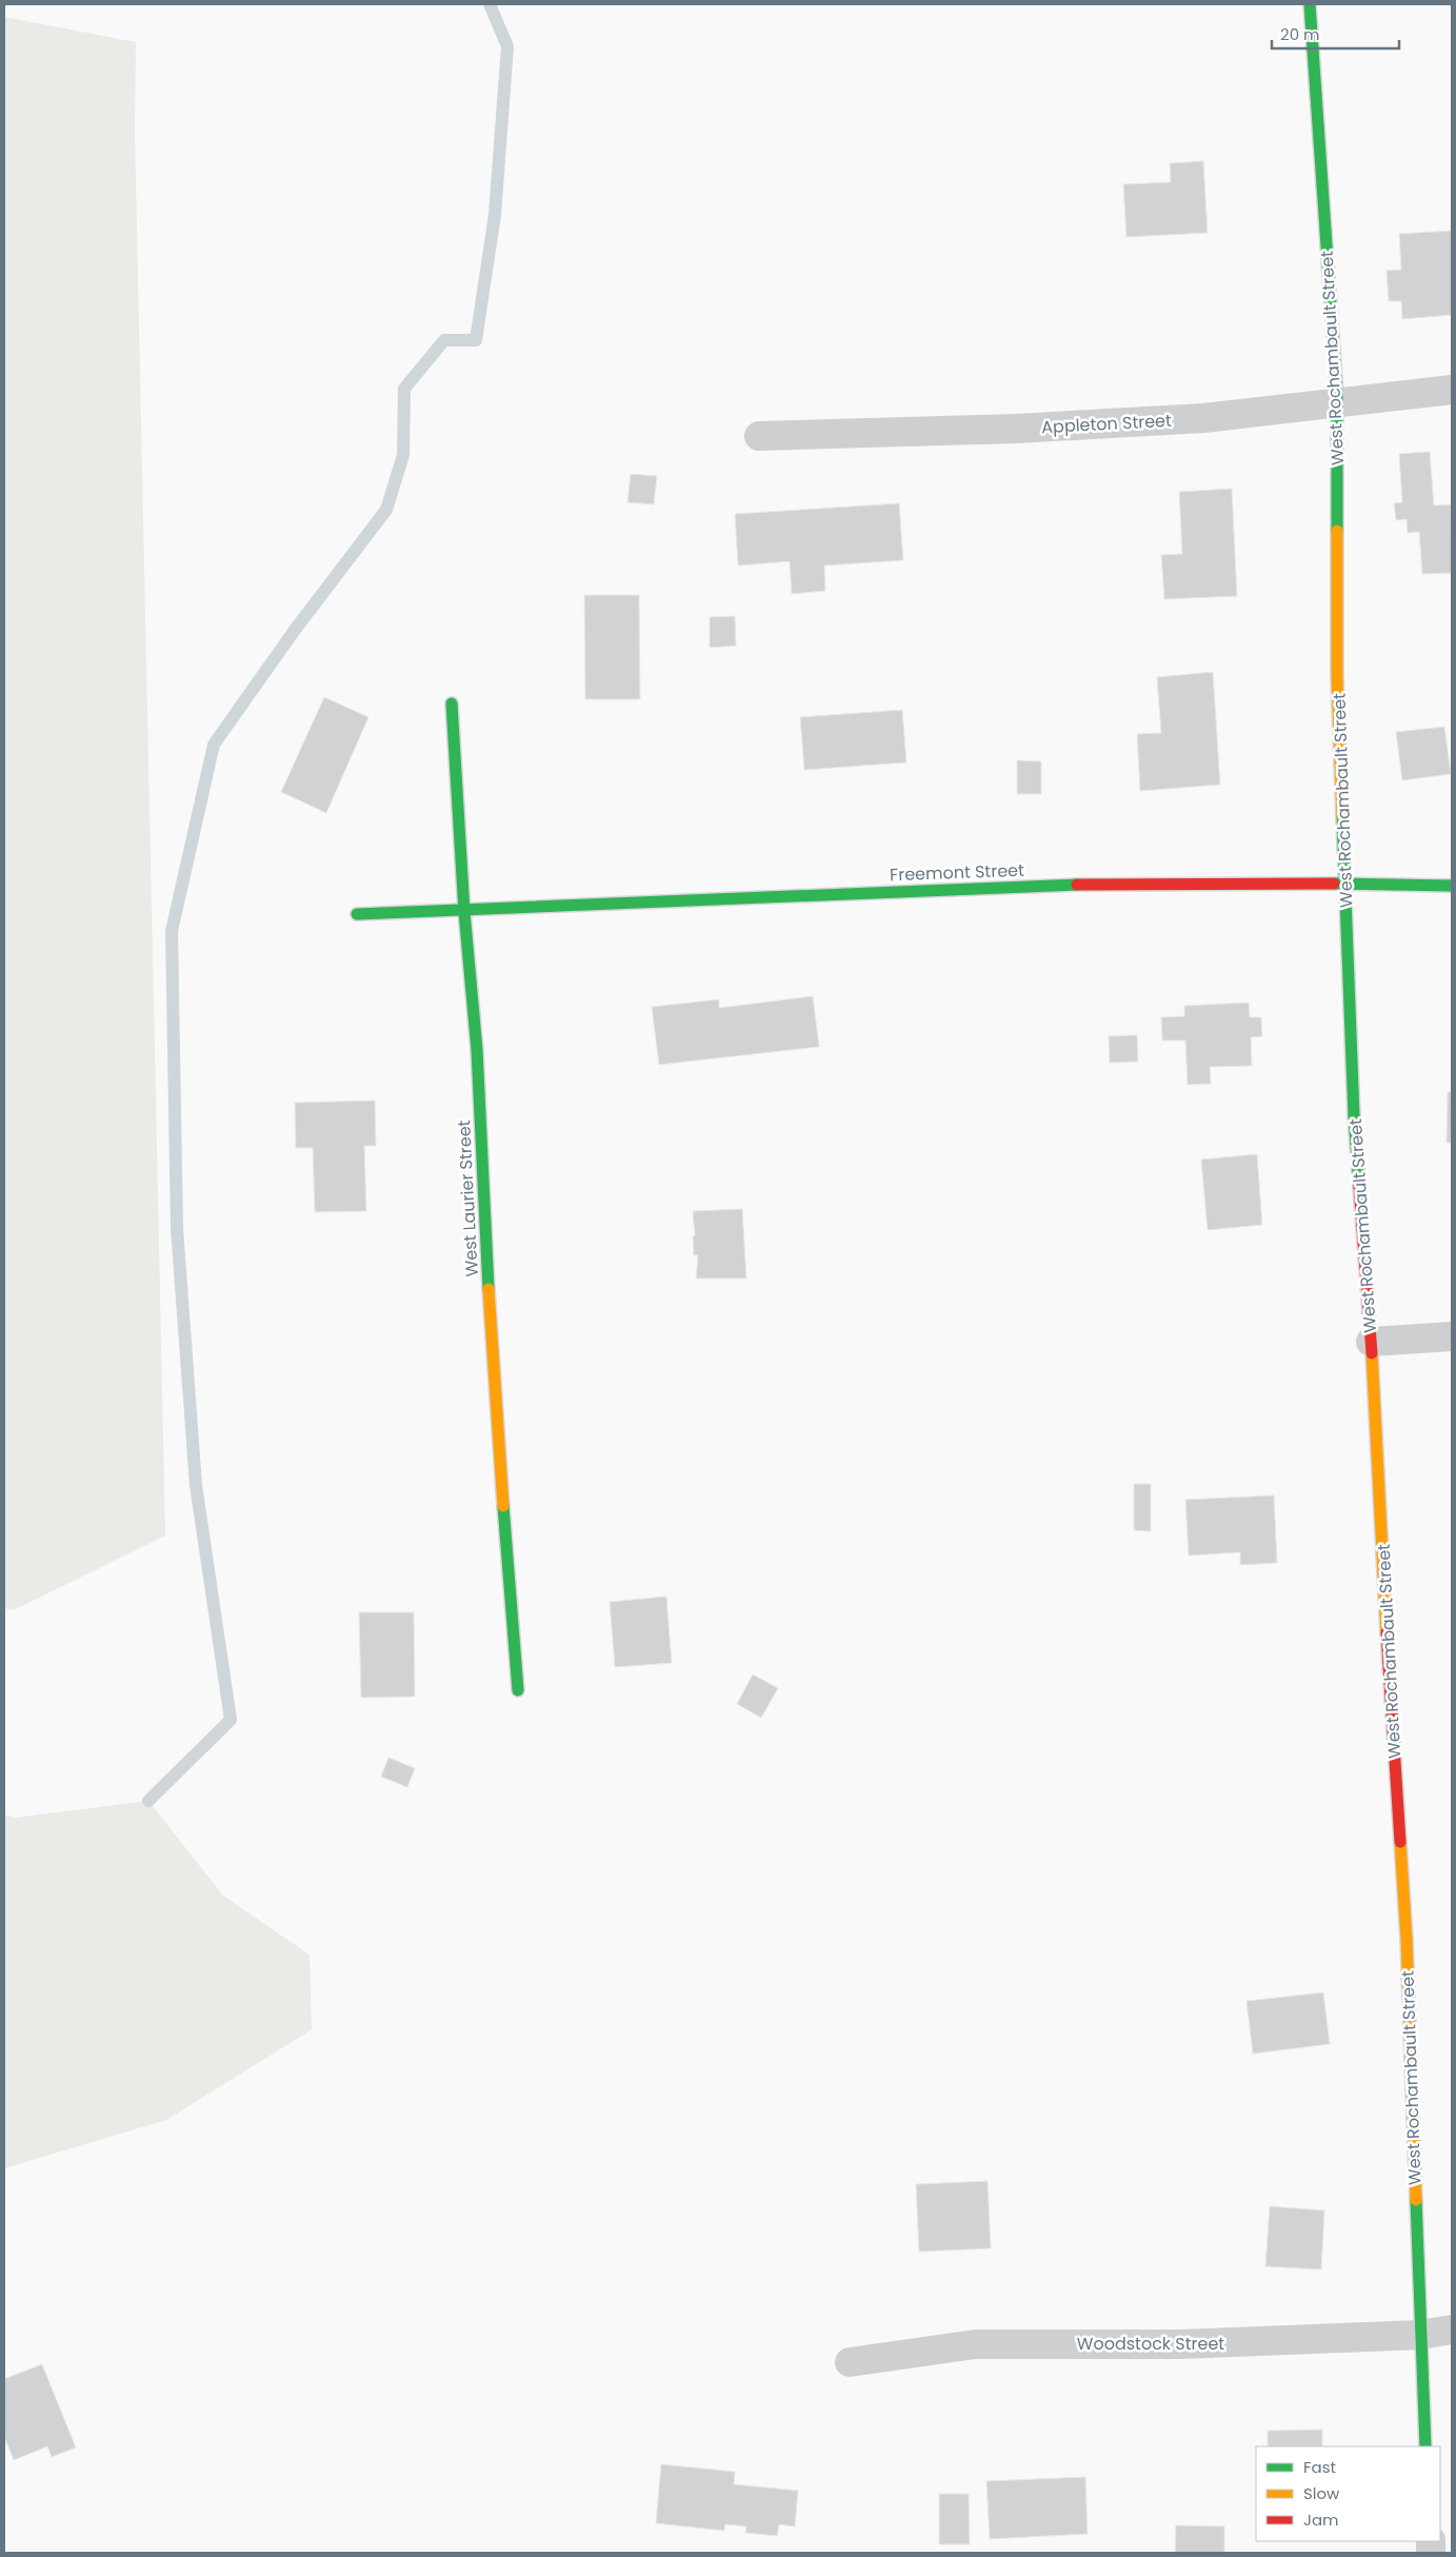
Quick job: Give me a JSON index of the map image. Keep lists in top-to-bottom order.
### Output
{
  "streets": {
    "street": [
      "West Rochambault Street",
      "Appleton Street",
      "Freemont Street",
      "West Laurier Street",
      "Woodstock Street"
    ]
  },
  "crossings": [
    ["West Rochambault Street", "Appleton Street"],
    ["West Rochambault Street", "Freemont Street"],
    ["West Rochambault Street", "Woodstock Street"],
    ["Freemont Street", "West Laurier Street"]
  ],
  "legend": ["Fast", "Slow", "Jam"],
  "scale_bar": "20 m"
}
